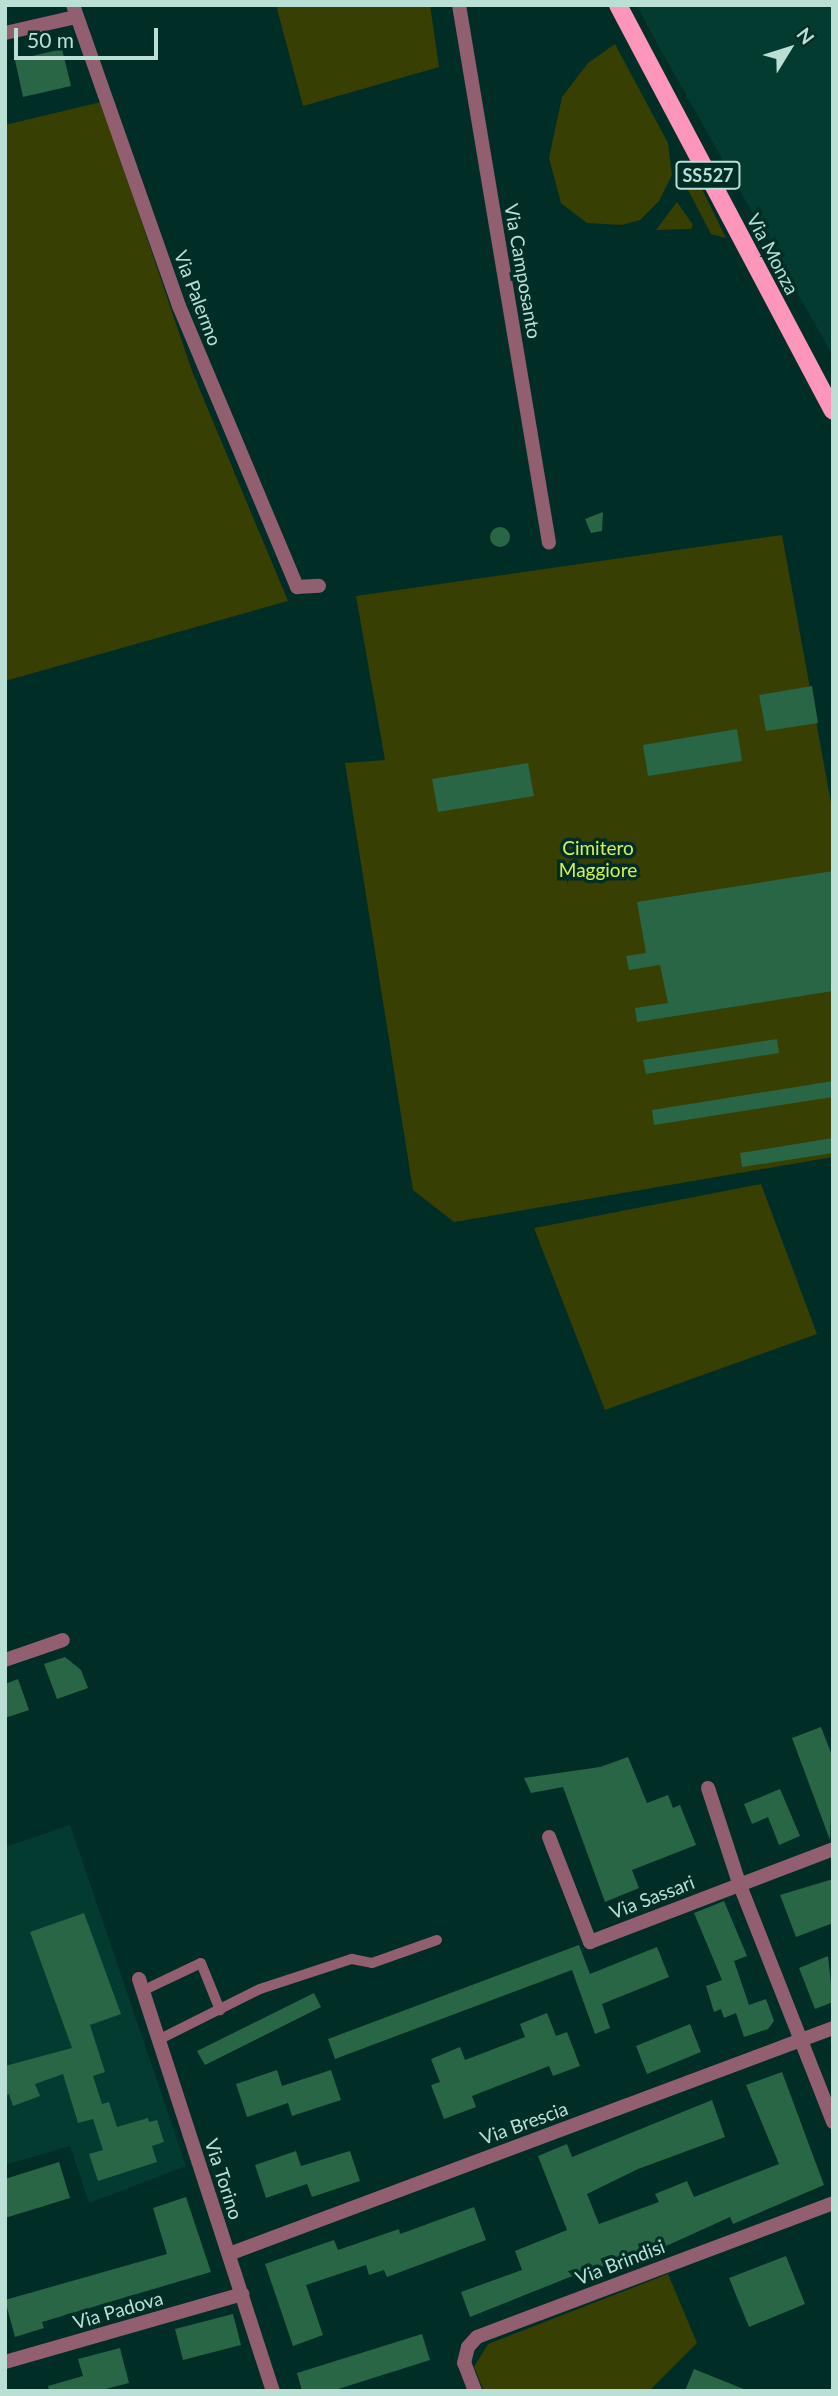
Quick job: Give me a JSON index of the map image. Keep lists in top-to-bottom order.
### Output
{
  "streets": {
    "main road": ["SS527", "Via Monza"],
    "street": [
      "Via Camposanto",
      "Via Palermo",
      "Via Sassari",
      "Via Brescia",
      "Via Torino",
      "Via Brindisi",
      "Via Padova"
    ]
  },
  "crossings": [
    ["Via Brescia", "Via Torino"],
    ["Via Torino", "Via Padova"]
  ],
  "parks": ["Cimitero Maggiore"],
  "scale_bar": "50 m",
  "north": "top right"
}
